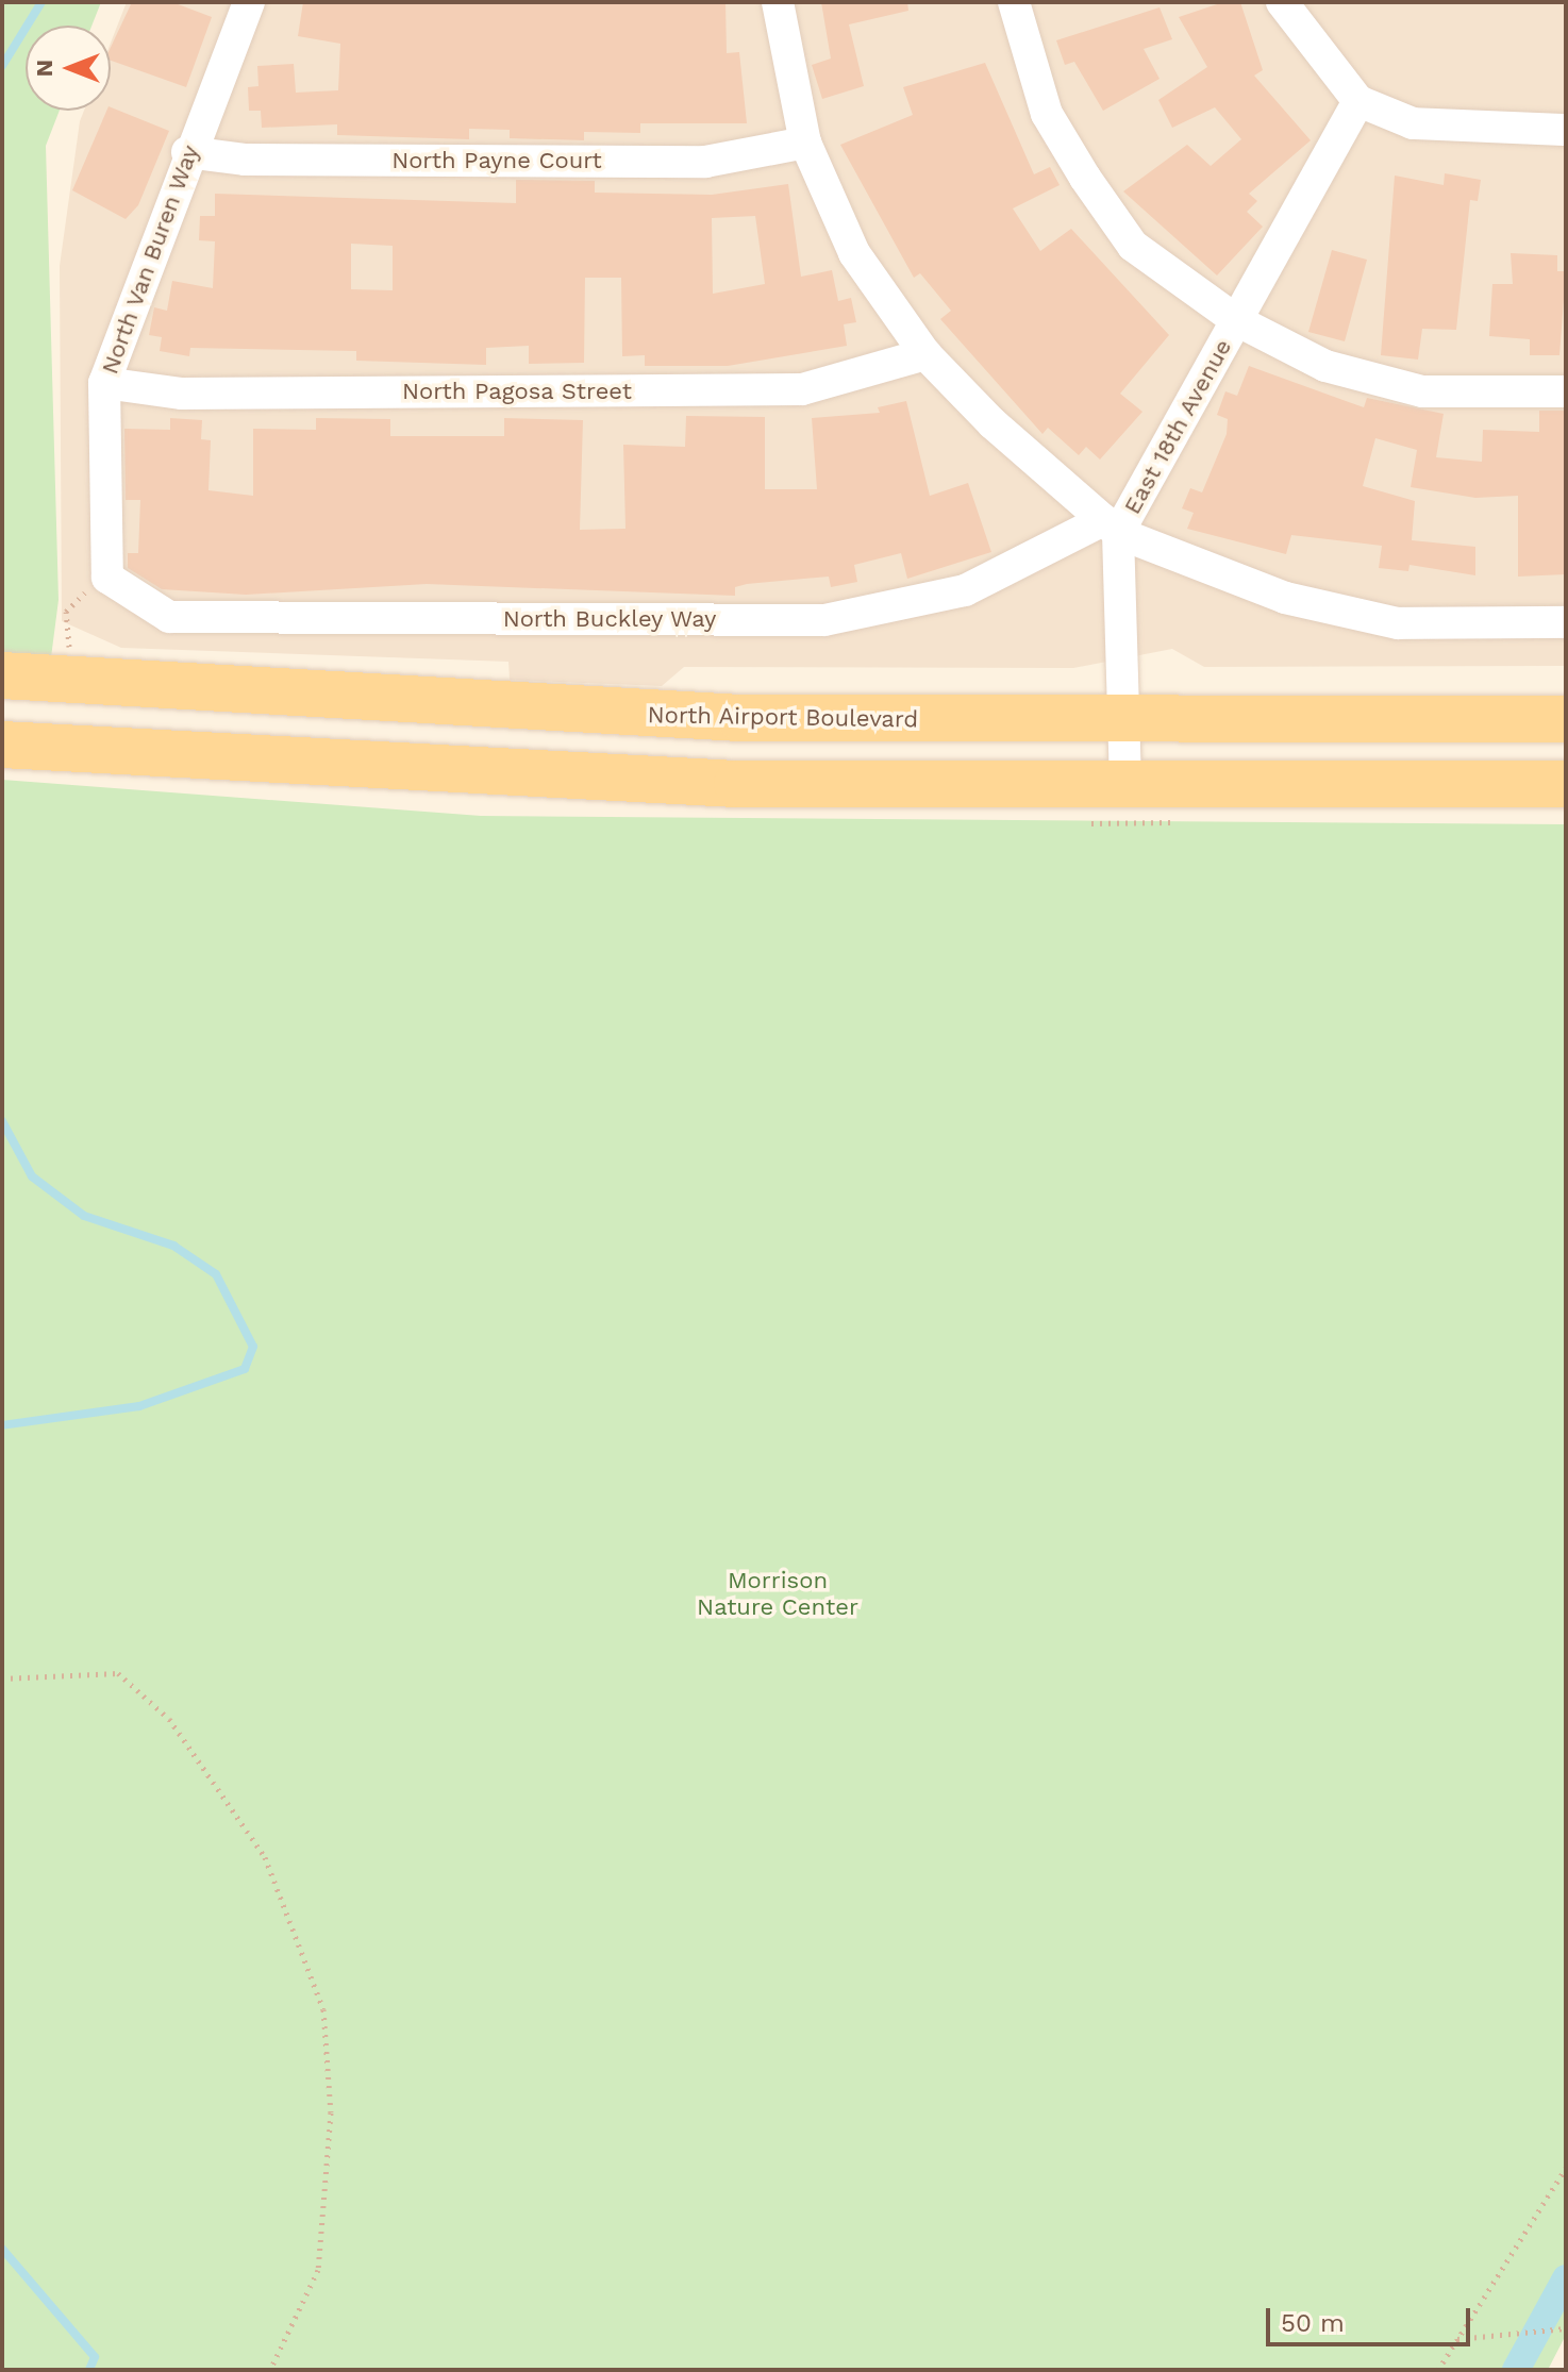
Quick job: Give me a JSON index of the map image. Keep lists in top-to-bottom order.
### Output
{
  "streets": {
    "main road": ["North Airport Boulevard"],
    "street": [
      "North Payne Court",
      "North Van Buren Way",
      "North Pagosa Street",
      "East 18th Avenue",
      "North Buckley Way"
    ]
  },
  "crossings": [
    ["North Payne Court", "North Van Buren Way"],
    ["North Van Buren Way", "North Pagosa Street"],
    ["North Van Buren Way", "North Buckley Way"],
    ["East 18th Avenue", "North Buckley Way"],
    ["East 18th Avenue", "North Airport Boulevard"]
  ],
  "parks": ["Morrison Nature Center"],
  "scale_bar": "50 m",
  "north": "left"
}
